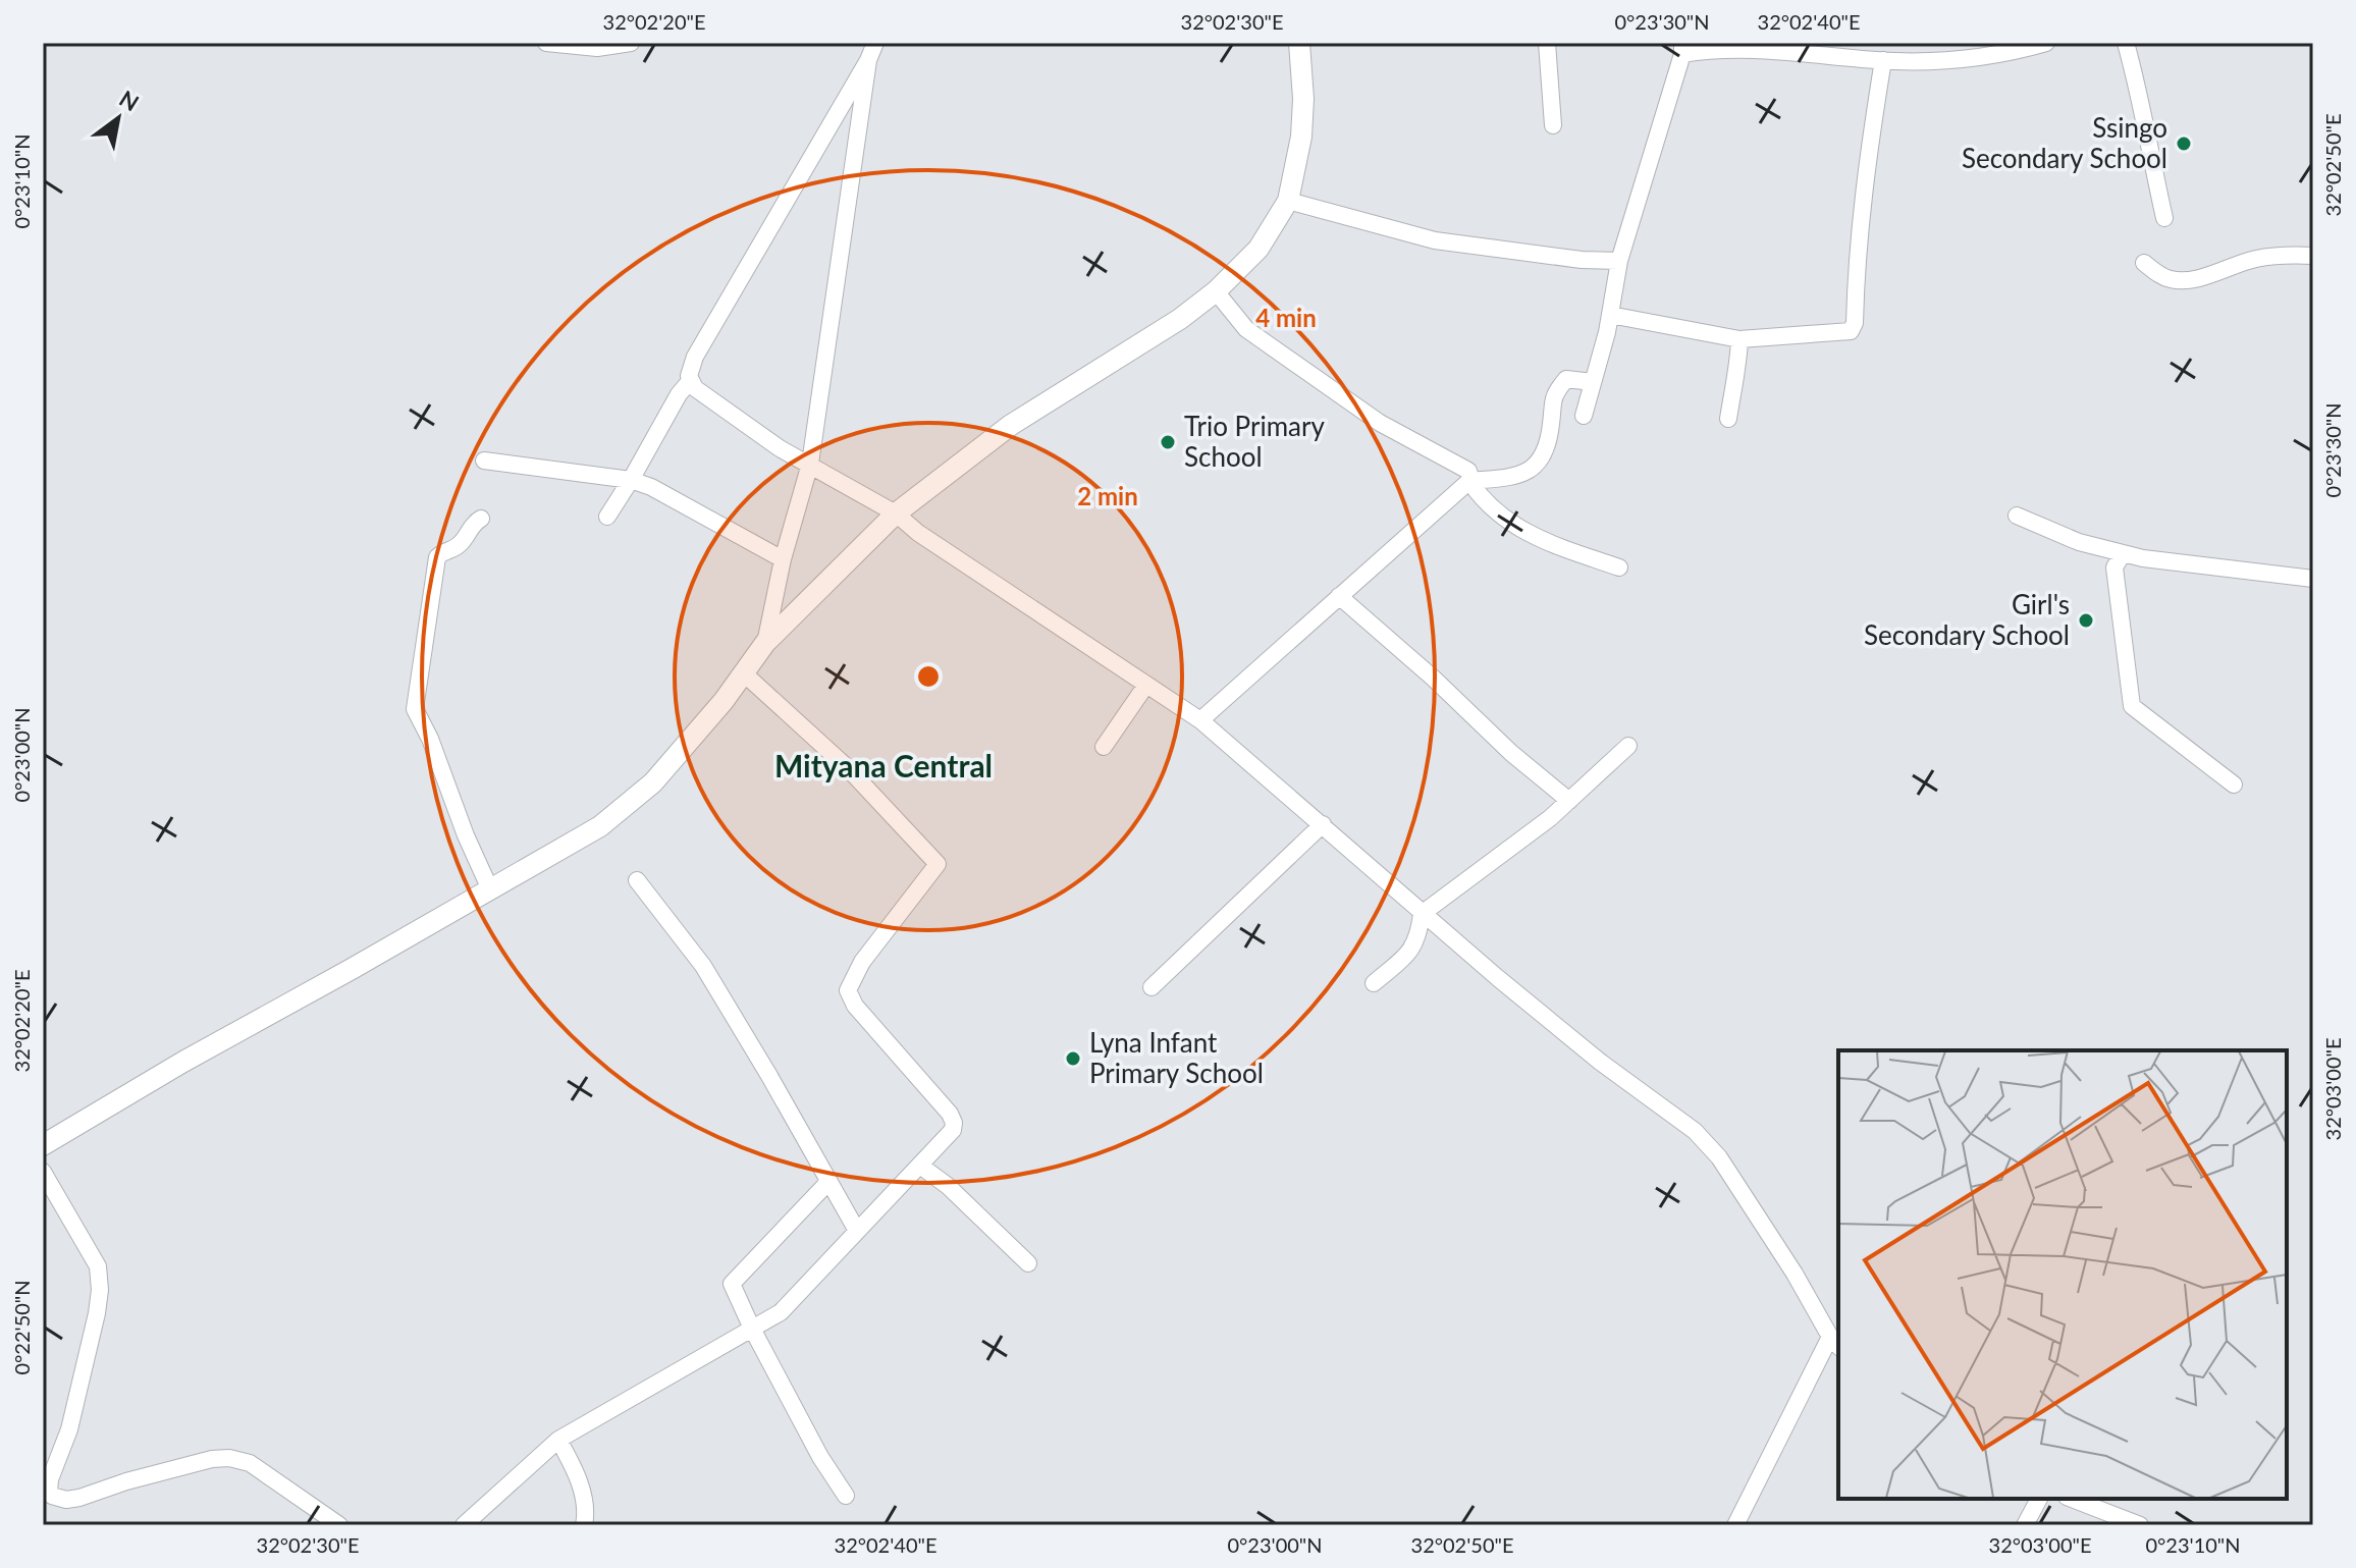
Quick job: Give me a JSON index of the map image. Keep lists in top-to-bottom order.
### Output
{
  "districts": ["Mityana Central"],
  "places": [
    "Ssingo Secondary School",
    "Trio Primary School",
    "Girl's Secondary School",
    "Lyna Infant Primary School"
  ],
  "north": "top right",
  "coordinates": [
    "32°02'20\"E",
    "32°02'30\"E",
    "0°23'30\"N",
    "32°02'40\"E",
    "32°02'50\"E",
    "0°23'10\"N",
    "0°23'00\"N",
    "32°03'00\"E",
    "0°22'50\"N"
  ],
  "rings": ["4 min", "2 min"]
}
